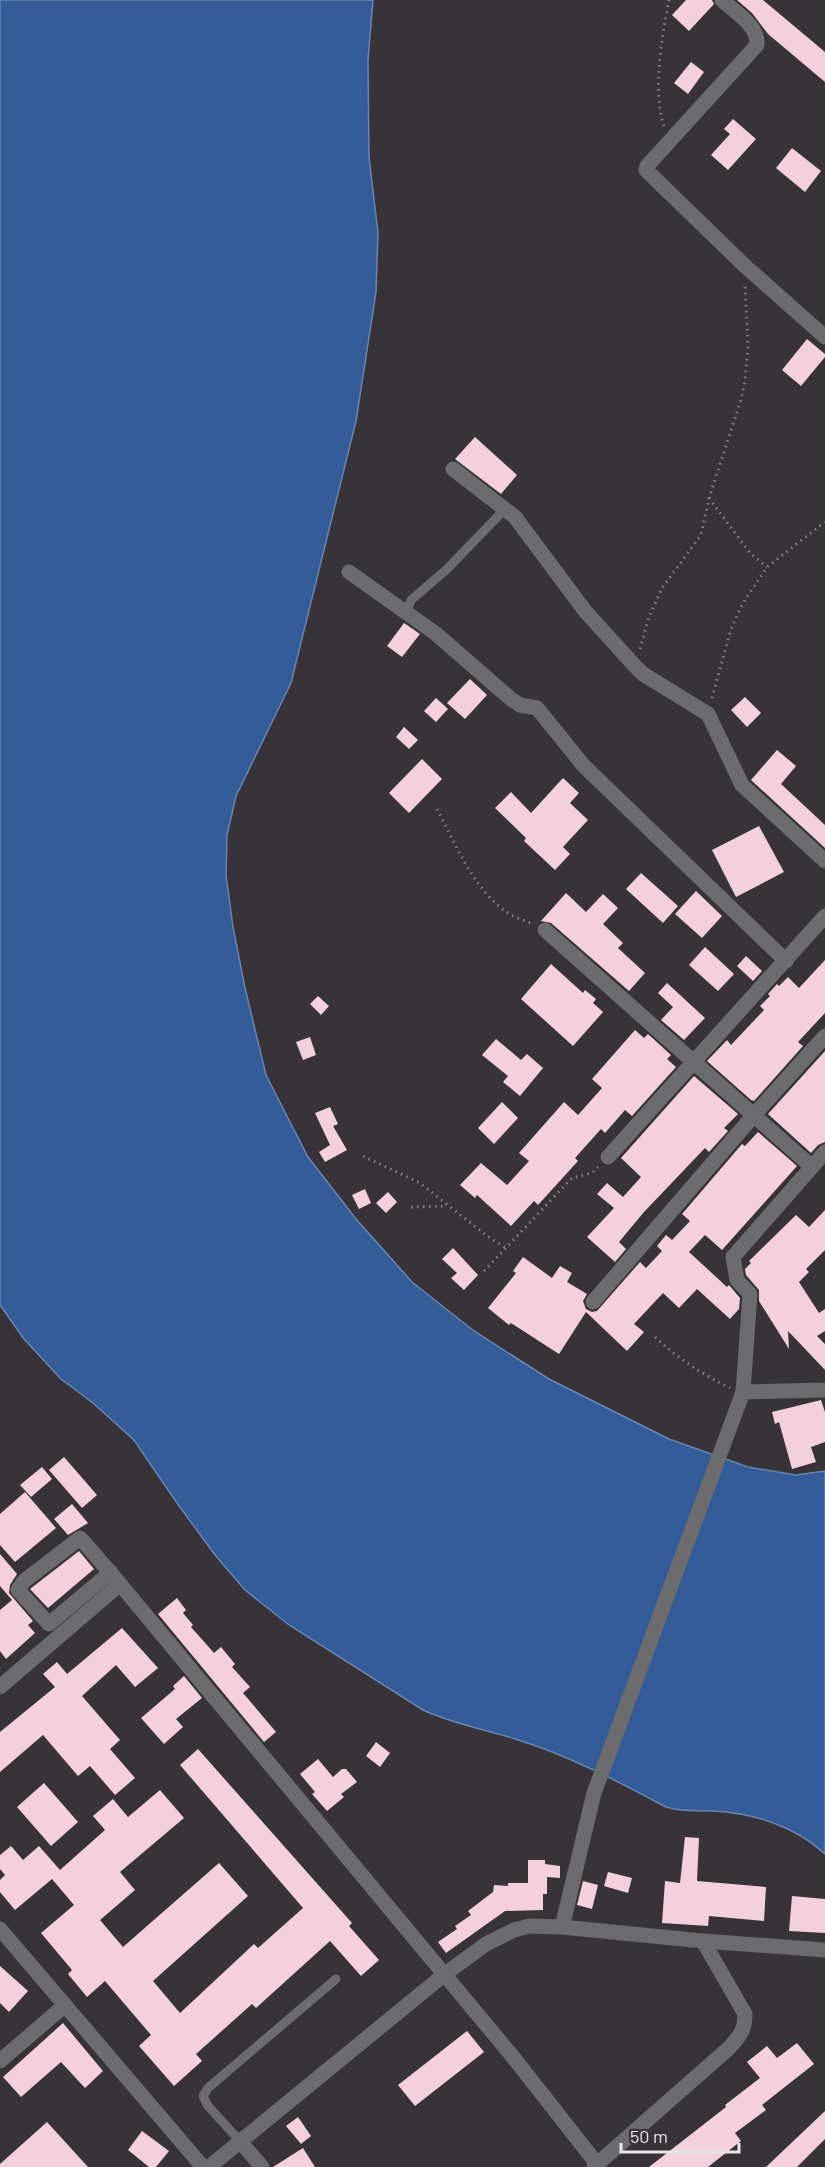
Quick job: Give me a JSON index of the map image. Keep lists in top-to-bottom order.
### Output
{
  "scale_bar": "50 m"
}
